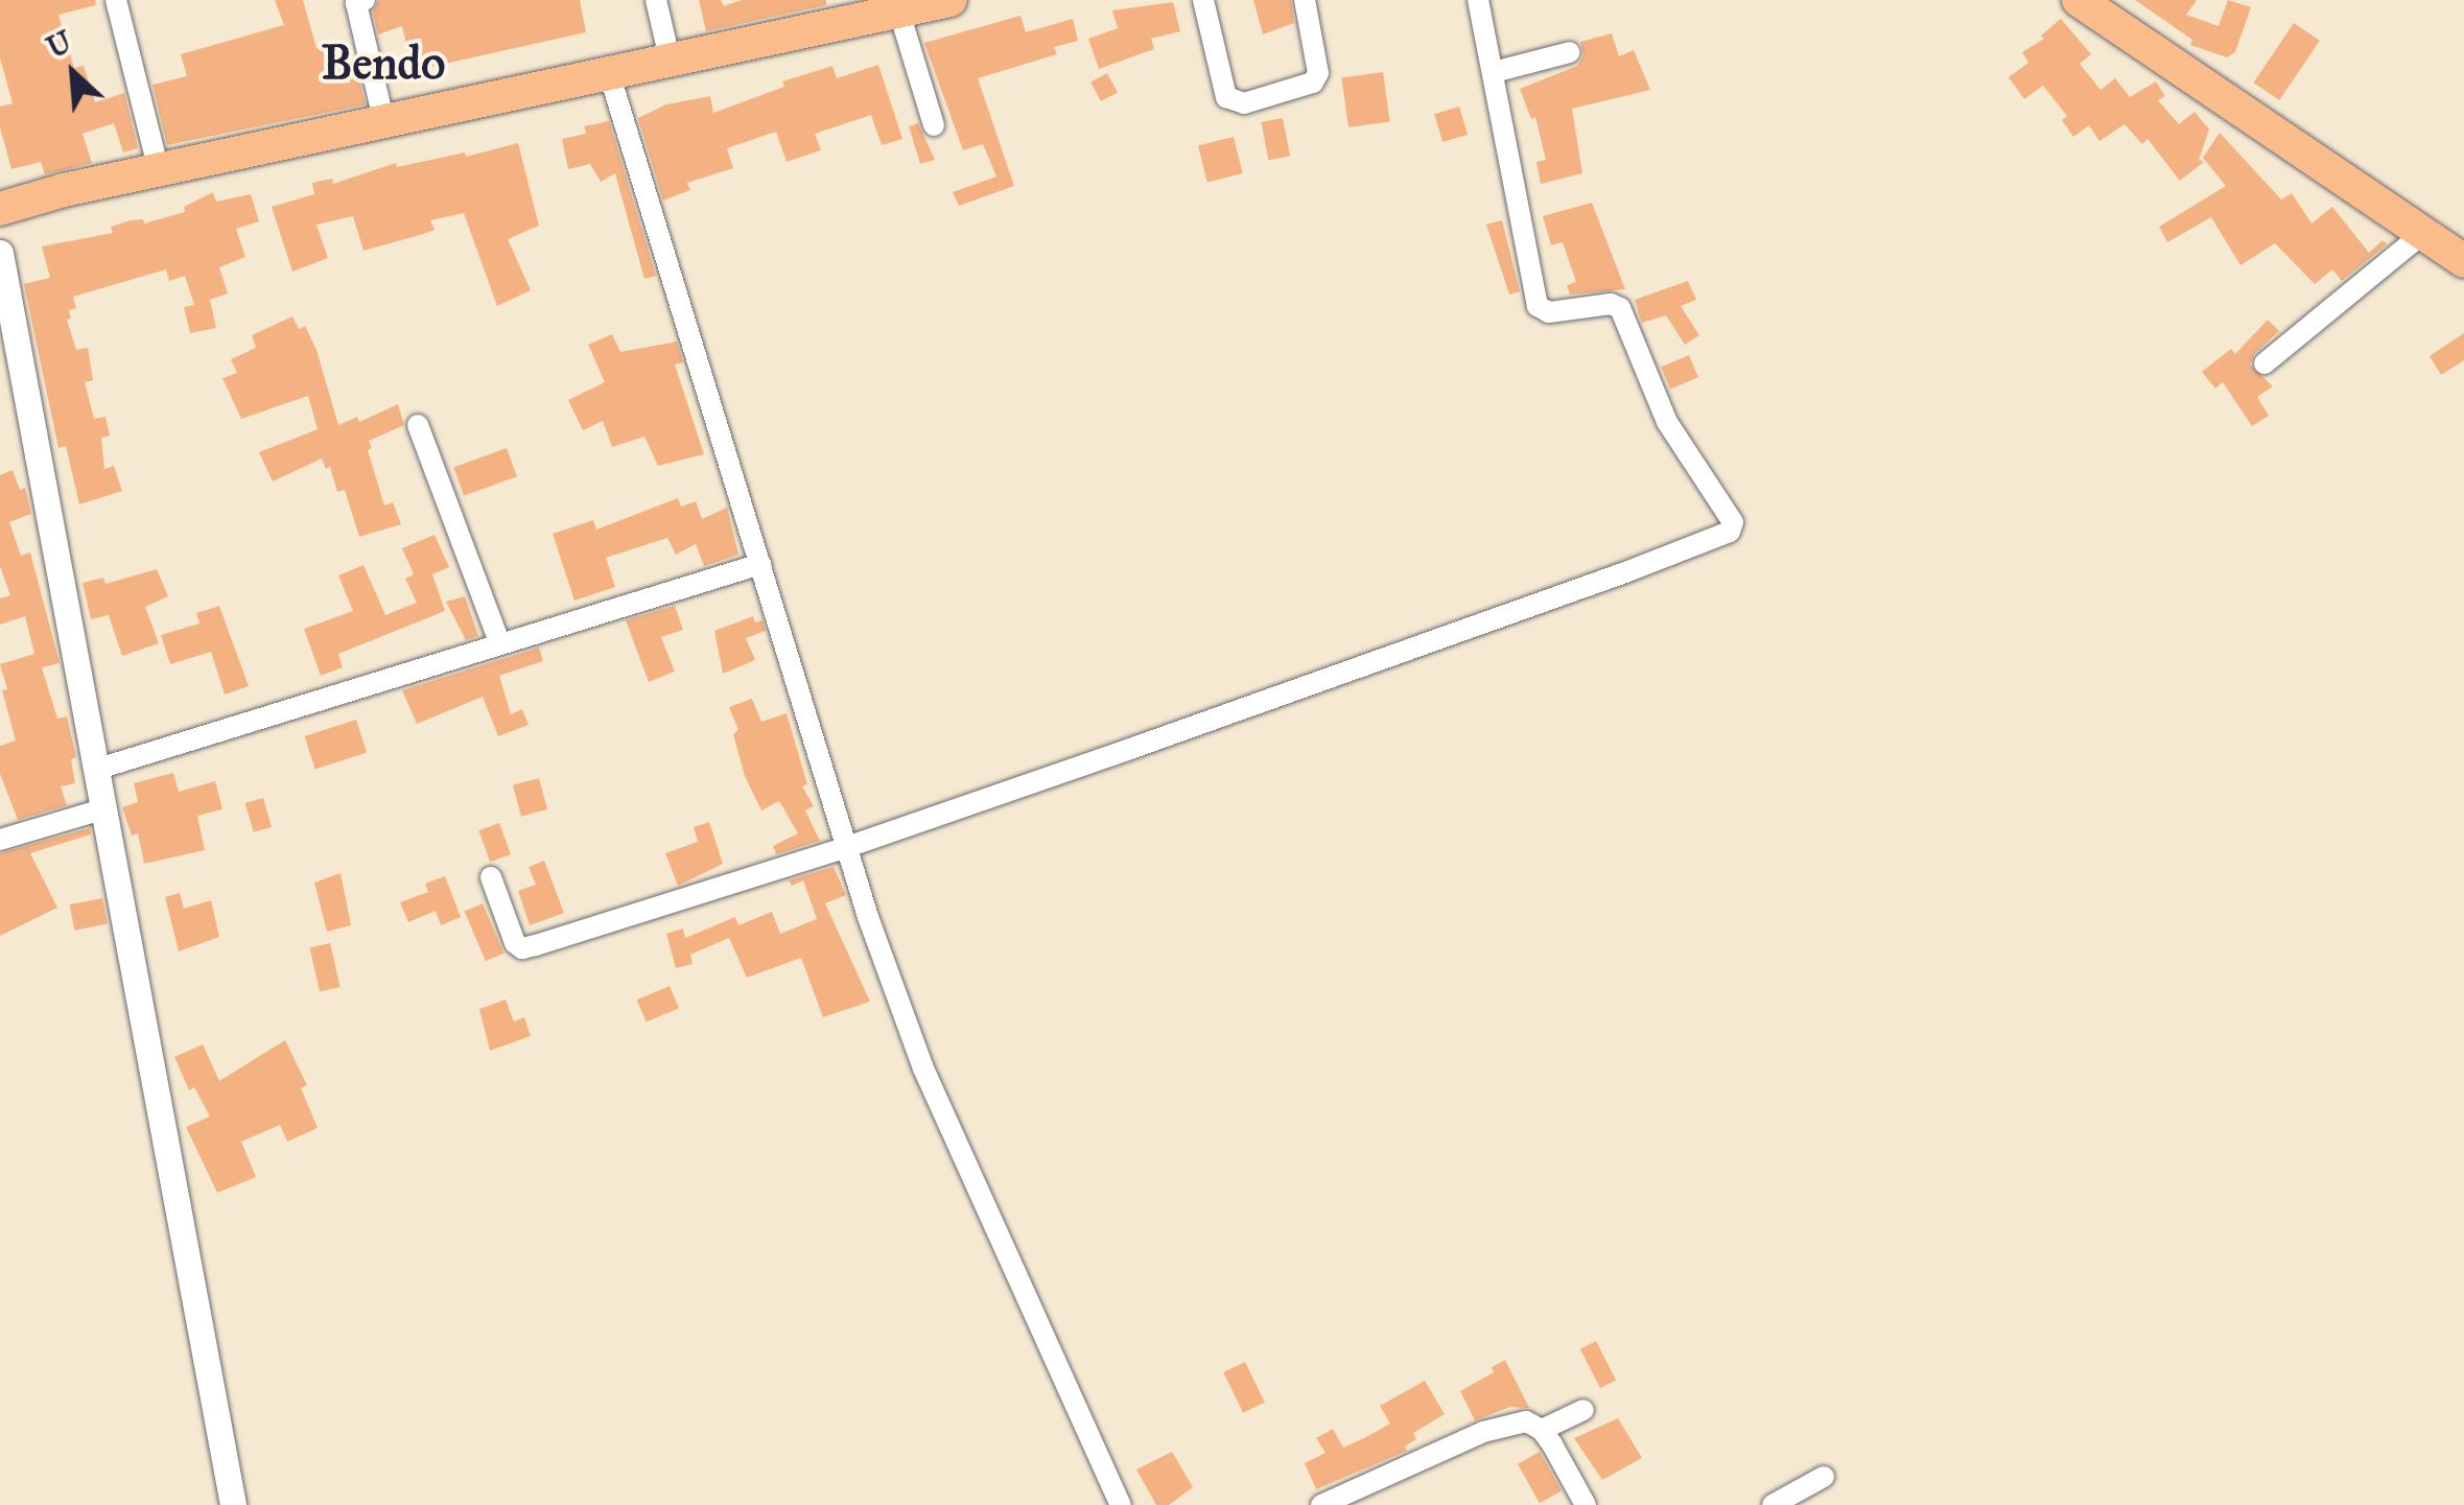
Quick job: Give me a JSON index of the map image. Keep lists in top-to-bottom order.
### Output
{
  "districts": ["Bendo"],
  "north": "top left"
}
